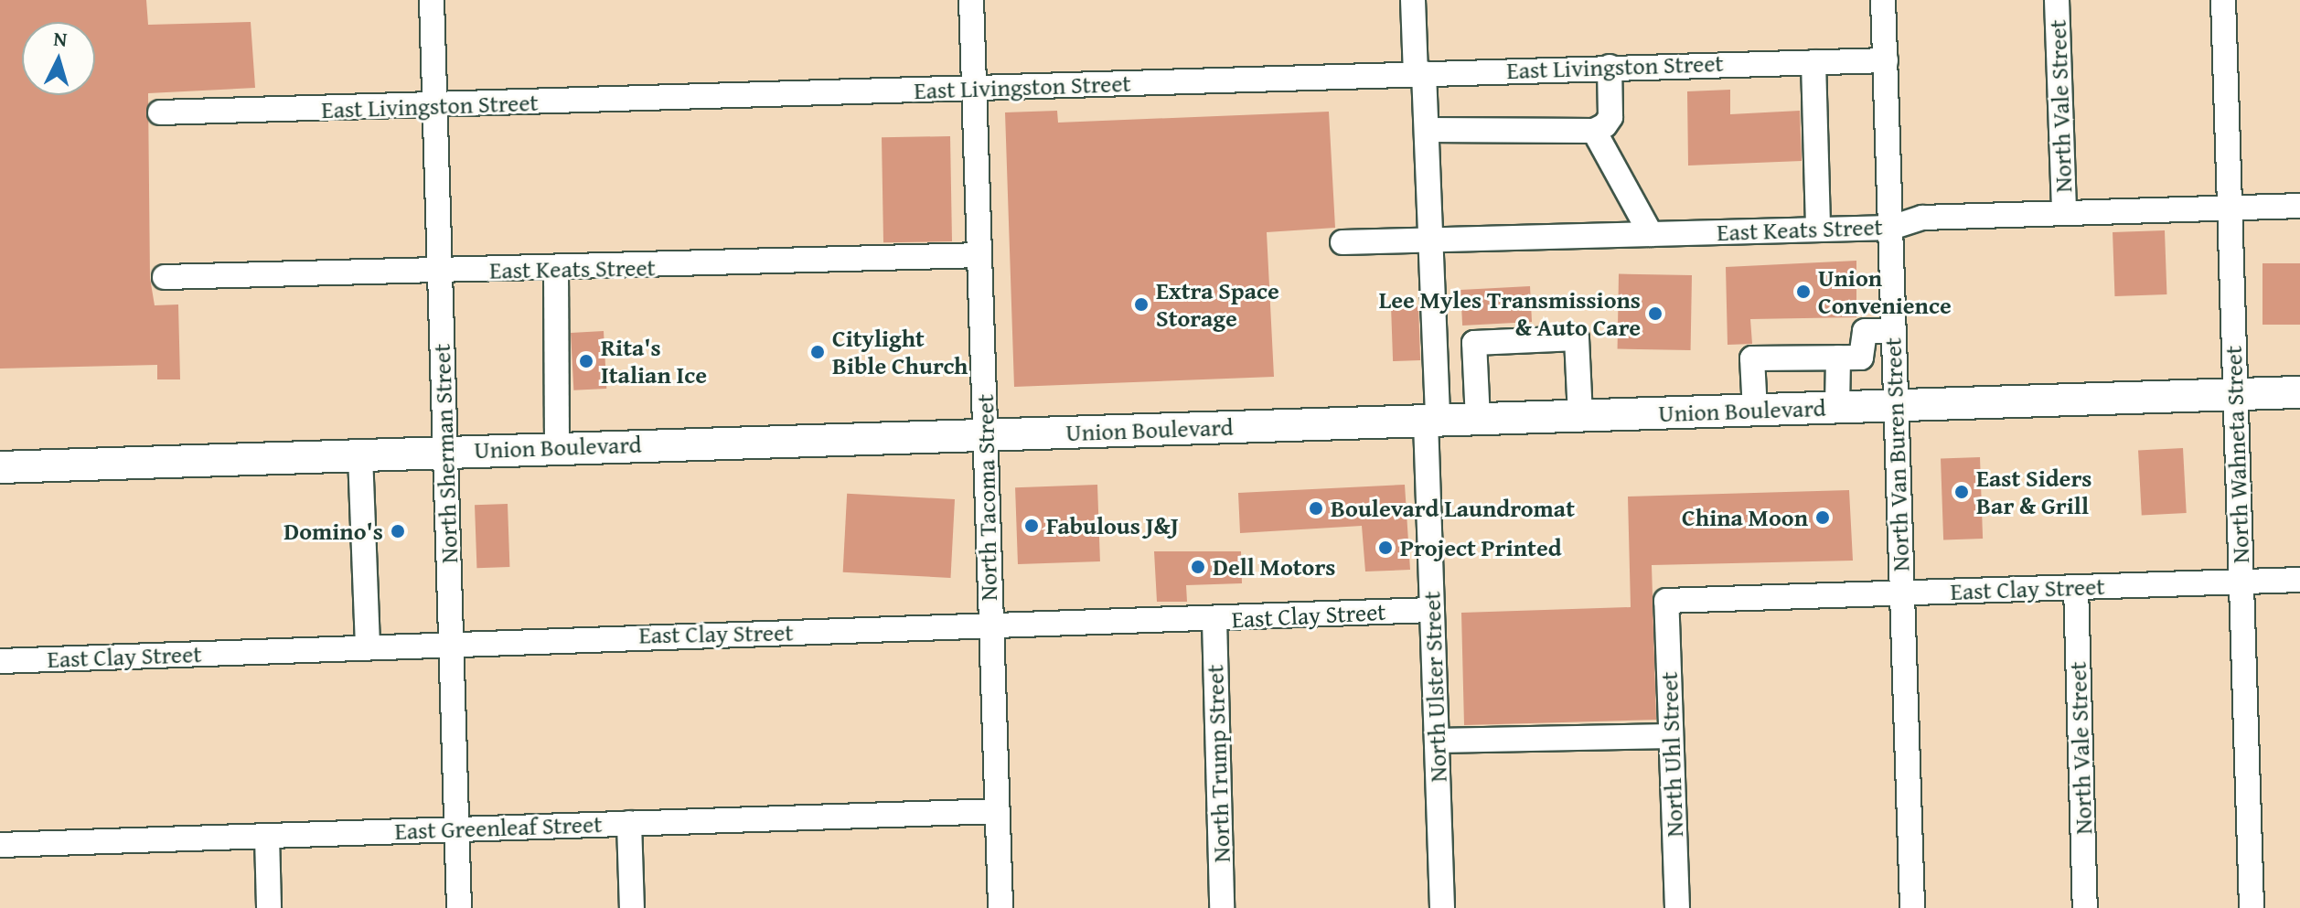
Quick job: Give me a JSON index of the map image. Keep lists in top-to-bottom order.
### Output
{
  "streets": {
    "main road": ["Union Boulevard"],
    "street": [
      "East Livingston Street",
      "North Vale Street",
      "East Keats Street",
      "North Sherman Street",
      "North Van Buren Street",
      "North Wahneta Street",
      "North Tacoma Street",
      "East Clay Street",
      "North Ulster Street",
      "North Uhl Street",
      "North Trump Street",
      "East Greenleaf Street"
    ]
  },
  "crossings": [
    ["East Livingston Street", "North Sherman Street"],
    ["East Livingston Street", "North Van Buren Street"],
    ["East Livingston Street", "North Tacoma Street"],
    ["East Livingston Street", "North Ulster Street"],
    ["North Vale Street", "East Keats Street"],
    ["North Vale Street", "East Clay Street"],
    ["East Keats Street", "North Sherman Street"],
    ["East Keats Street", "North Van Buren Street"],
    ["East Keats Street", "North Wahneta Street"],
    ["East Keats Street", "North Tacoma Street"],
    ["East Keats Street", "North Ulster Street"],
    ["Union Boulevard", "North Sherman Street"],
    ["Union Boulevard", "North Van Buren Street"],
    ["Union Boulevard", "North Wahneta Street"],
    ["Union Boulevard", "North Tacoma Street"],
    ["Union Boulevard", "North Ulster Street"],
    ["North Sherman Street", "East Clay Street"],
    ["North Sherman Street", "East Greenleaf Street"],
    ["North Van Buren Street", "East Clay Street"],
    ["North Wahneta Street", "East Clay Street"],
    ["North Tacoma Street", "East Clay Street"],
    ["North Tacoma Street", "East Greenleaf Street"],
    ["East Clay Street", "North Ulster Street"],
    ["East Clay Street", "North Uhl Street"],
    ["East Clay Street", "North Trump Street"]
  ],
  "places": [
    "Union Convenience",
    "Extra Space Storage",
    "Lee Myles Transmissions & Auto Care",
    "Citylight Bible Church",
    "Rita's Italian Ice",
    "East Siders Bar & Grill",
    "Boulevard Laundromat",
    "China Moon",
    "Fabulous J&J",
    "Domino's",
    "Project Printed",
    "Dell Motors"
  ],
  "north": "top"
}
